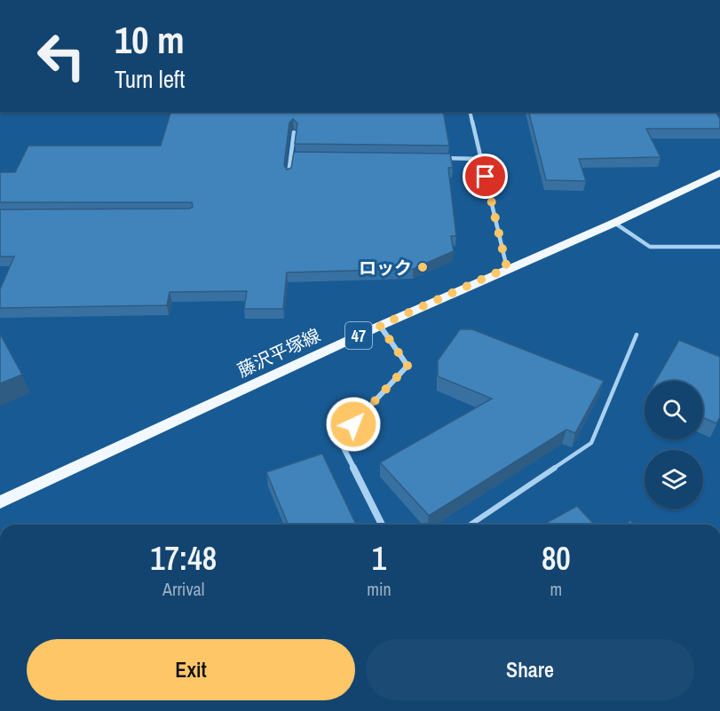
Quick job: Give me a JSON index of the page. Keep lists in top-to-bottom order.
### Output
{
  "streets": {
    "main road": ["47", "藤沢平塚線"]
  },
  "places": ["ロック"],
  "page": {
    "turn": ["10 m", "Turn left"],
    "eta": [
      "17:48",
      "Arrival",
      "1",
      "min",
      "80",
      "m"
    ],
    "buttons": ["Exit", "Share"]
  }
}
